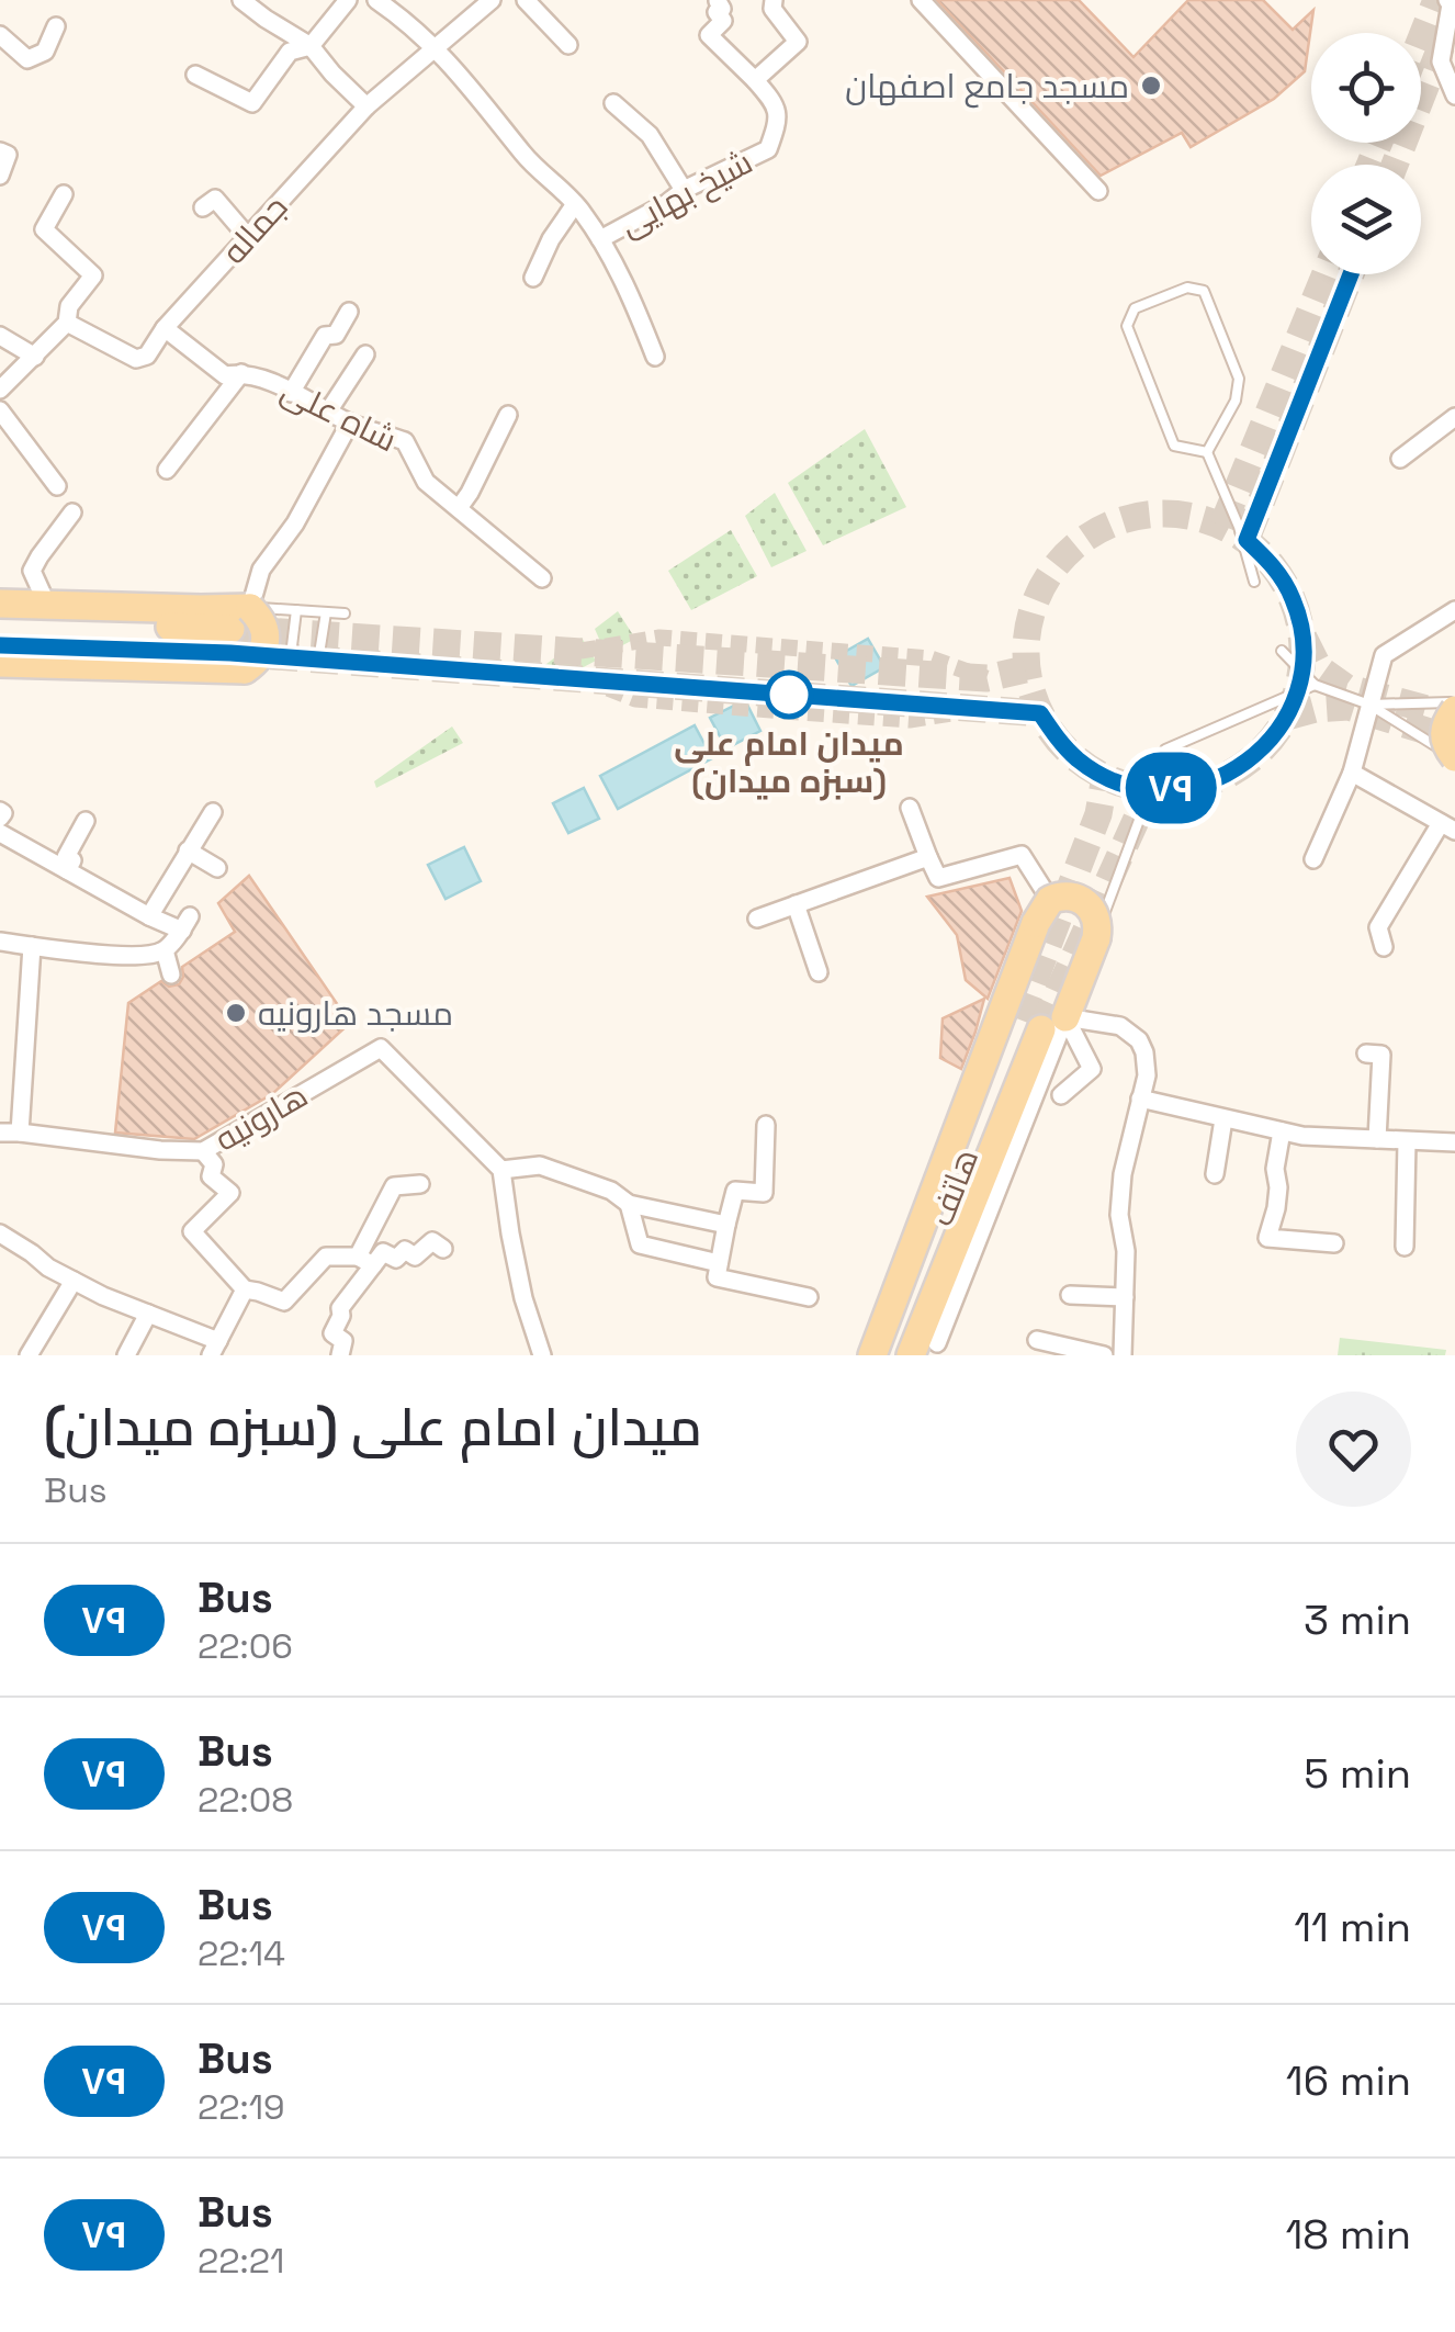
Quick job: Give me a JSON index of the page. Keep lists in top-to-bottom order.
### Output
{
  "streets": {
    "main road": ["هاتف"],
    "street": [
      "شیخ بهایی",
      "جماله",
      "شاه علی",
      "هارونیه"
    ]
  },
  "crossings": [
    ["شیخ بهایی", "جماله"],
    ["جماله", "شاه علی"]
  ],
  "places": ["مسجد جامع اصفهان", "میدان امام علی (سبزه میدان)", "مسجد هارونیه"],
  "lines": ["bus line ۷۹"],
  "page": {
    "on_map": "۷۹",
    "heading": ["میدان امام علی (سبزه میدان)", "Bus"],
    "list": [
      {
        "mark": "۷۹",
        "name": "Bus",
        "note": "22:06",
        "value": "3 min"
      },
      {
        "mark": "۷۹",
        "name": "Bus",
        "note": "22:08",
        "value": "5 min"
      },
      {
        "mark": "۷۹",
        "name": "Bus",
        "note": "22:14",
        "value": "11 min"
      },
      {
        "mark": "۷۹",
        "name": "Bus",
        "note": "22:19",
        "value": "16 min"
      },
      {
        "mark": "۷۹",
        "name": "Bus",
        "note": "22:21",
        "value": "18 min"
      }
    ]
  }
}
